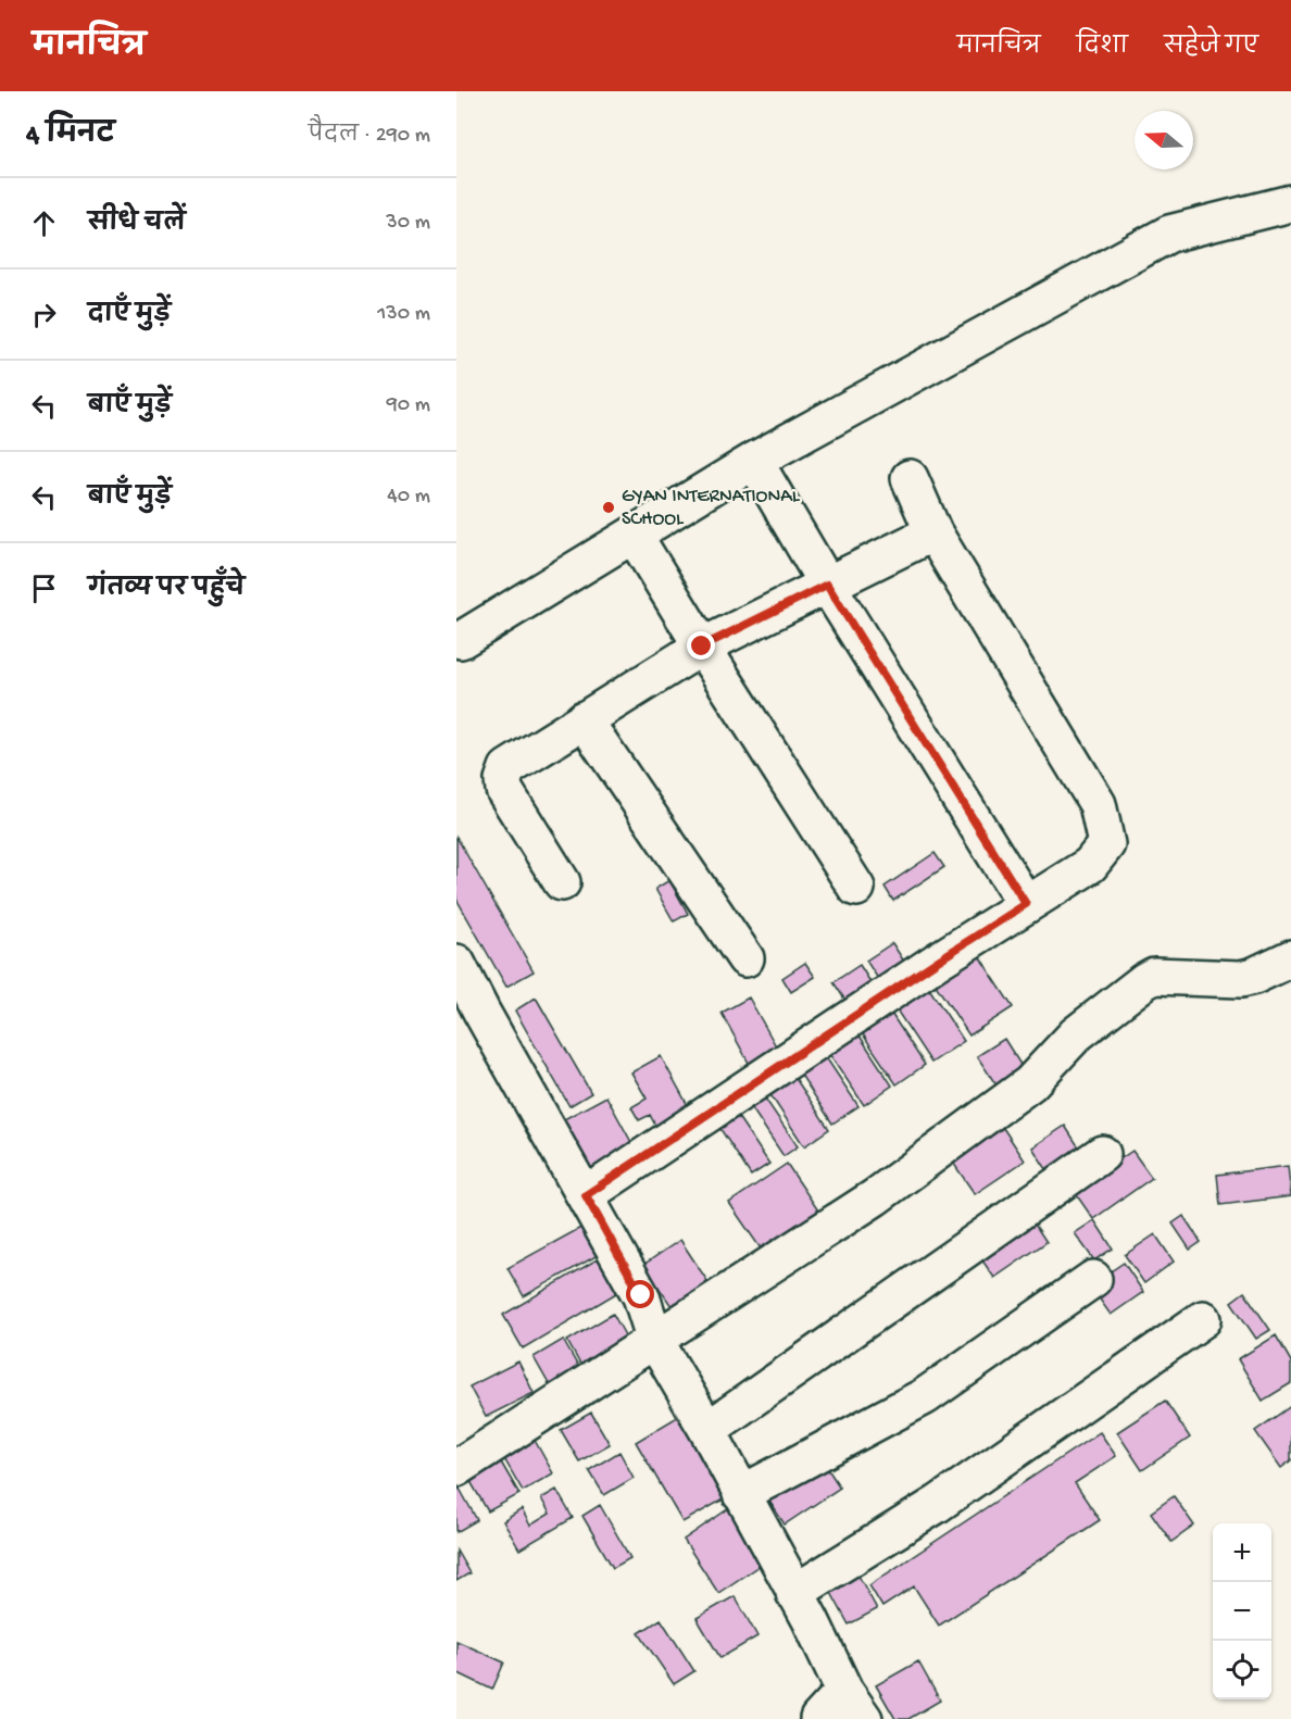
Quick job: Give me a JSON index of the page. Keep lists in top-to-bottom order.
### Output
{
  "places": ["GYAN INTERNATIONAL SCHOOL"],
  "north": "left",
  "page": {
    "header": "मानचित्र",
    "nav": ["मानचित्र", "दिशा", "सहेजे गए"],
    "heading": ["4 मिनट", "पैदल · 290 m"],
    "list": [
      ["सीधे चलें", "30 m"],
      ["दाएँ मुड़ें", "130 m"],
      ["बाएँ मुड़ें", "90 m"],
      ["बाएँ मुड़ें", "40 m"],
      "गंतव्य पर पहुँचे"
    ],
    "map_buttons": ["+", "−"]
  }
}
